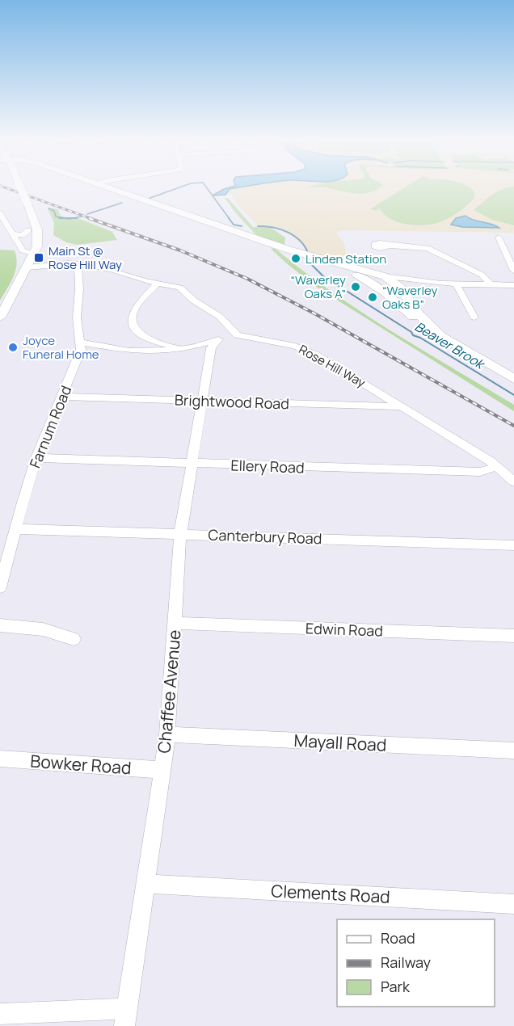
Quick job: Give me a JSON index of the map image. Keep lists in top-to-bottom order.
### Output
{
  "streets": {
    "street": [
      "Rose Hill Way",
      "Brightwood Road",
      "Farnum Road",
      "Ellery Road",
      "Canterbury Road",
      "Edwin Road",
      "Chaffee Avenue",
      "Mayall Road",
      "Bowker Road",
      "Clements Road"
    ]
  },
  "crossings": [
    ["Rose Hill Way", "Brightwood Road"],
    ["Rose Hill Way", "Ellery Road"],
    ["Brightwood Road", "Farnum Road"],
    ["Brightwood Road", "Chaffee Avenue"],
    ["Farnum Road", "Ellery Road"],
    ["Farnum Road", "Canterbury Road"],
    ["Ellery Road", "Chaffee Avenue"],
    ["Canterbury Road", "Chaffee Avenue"],
    ["Edwin Road", "Chaffee Avenue"],
    ["Chaffee Avenue", "Mayall Road"],
    ["Chaffee Avenue", "Bowker Road"],
    ["Chaffee Avenue", "Clements Road"]
  ],
  "water": ["Beaver Brook"],
  "places": {
    "transit": ["Main St @ Rose Hill Way"],
    "other": [
      "Linden Station",
      "“Waverley Oaks A”",
      "“Waverley Oaks B”",
      "Joyce Funeral Home"
    ]
  },
  "legend": ["Road", "Railway", "Park"]
}
